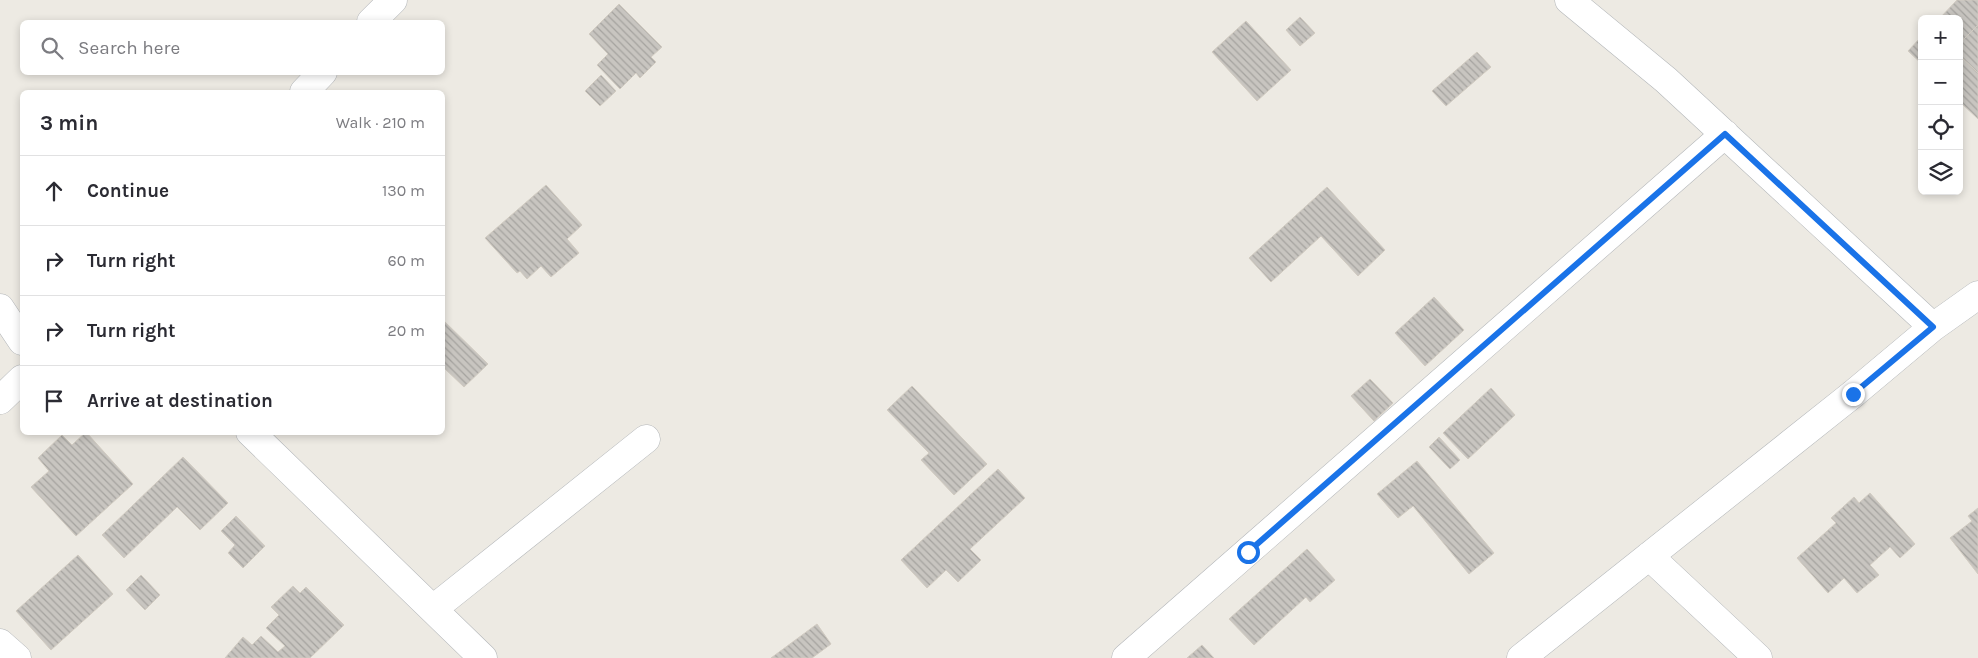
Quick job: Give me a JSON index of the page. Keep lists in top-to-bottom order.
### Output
{
  "page": {
    "map_buttons": ["+", "−"],
    "search": "Search here",
    "heading": ["3 min", "Walk · 210 m"],
    "list": [
      ["Continue", "130 m"],
      ["Turn right", "60 m"],
      ["Turn right", "20 m"],
      "Arrive at destination"
    ]
  }
}
